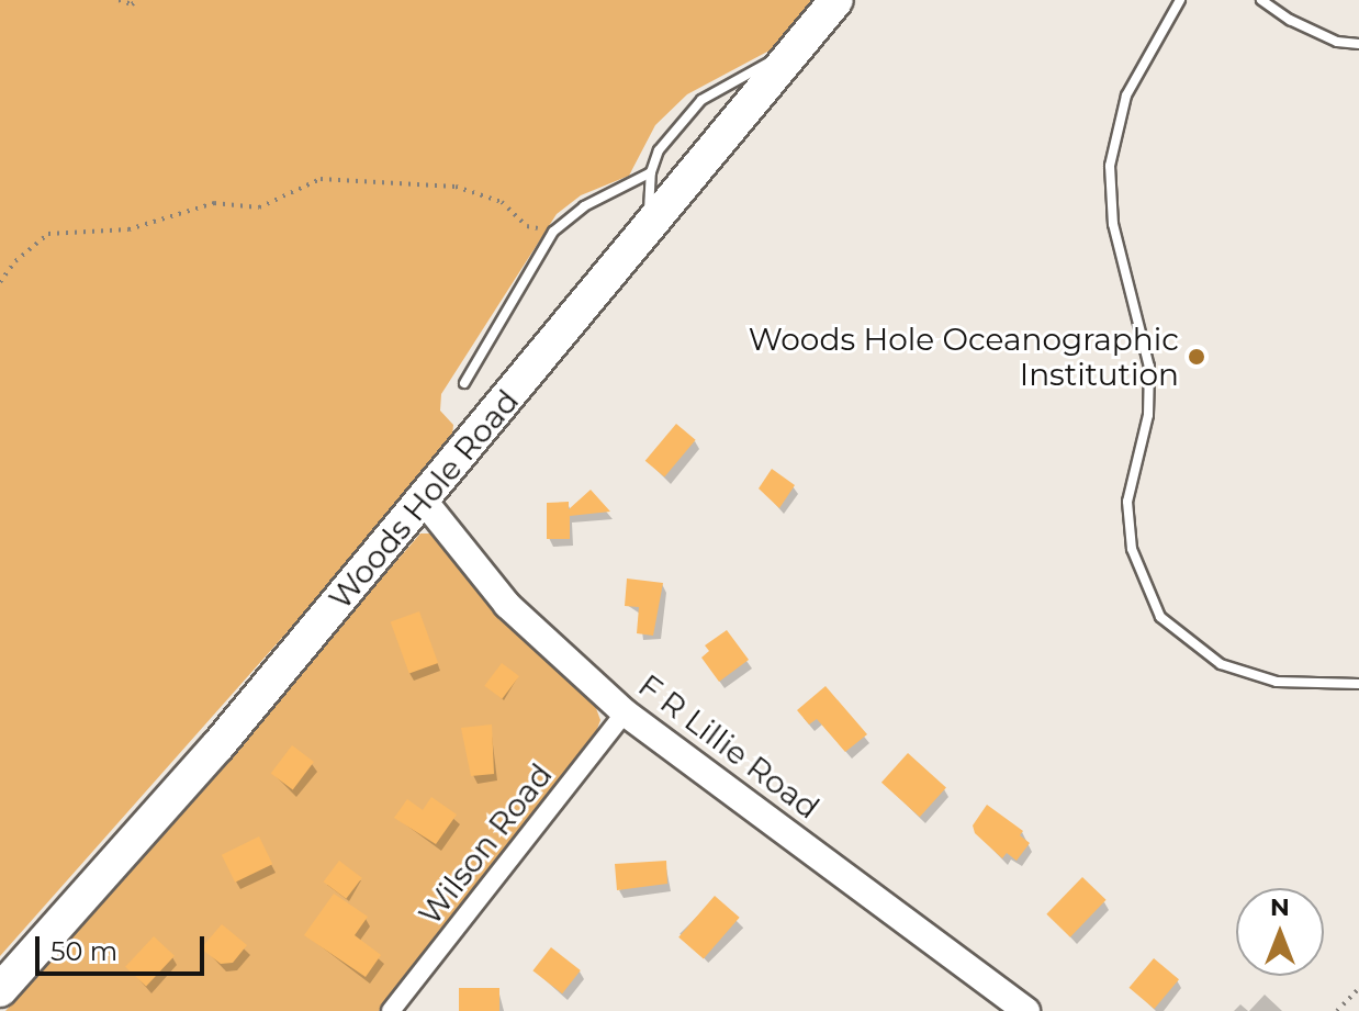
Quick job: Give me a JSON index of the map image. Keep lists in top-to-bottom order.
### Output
{
  "streets": {
    "highway": ["Woods Hole Road"],
    "street": ["F R Lillie Road", "Wilson Road"]
  },
  "crossings": [
    ["Woods Hole Road", "F R Lillie Road"],
    ["F R Lillie Road", "Wilson Road"]
  ],
  "places": ["Woods Hole Oceanographic Institution"],
  "scale_bar": "50 m",
  "north": "top"
}
